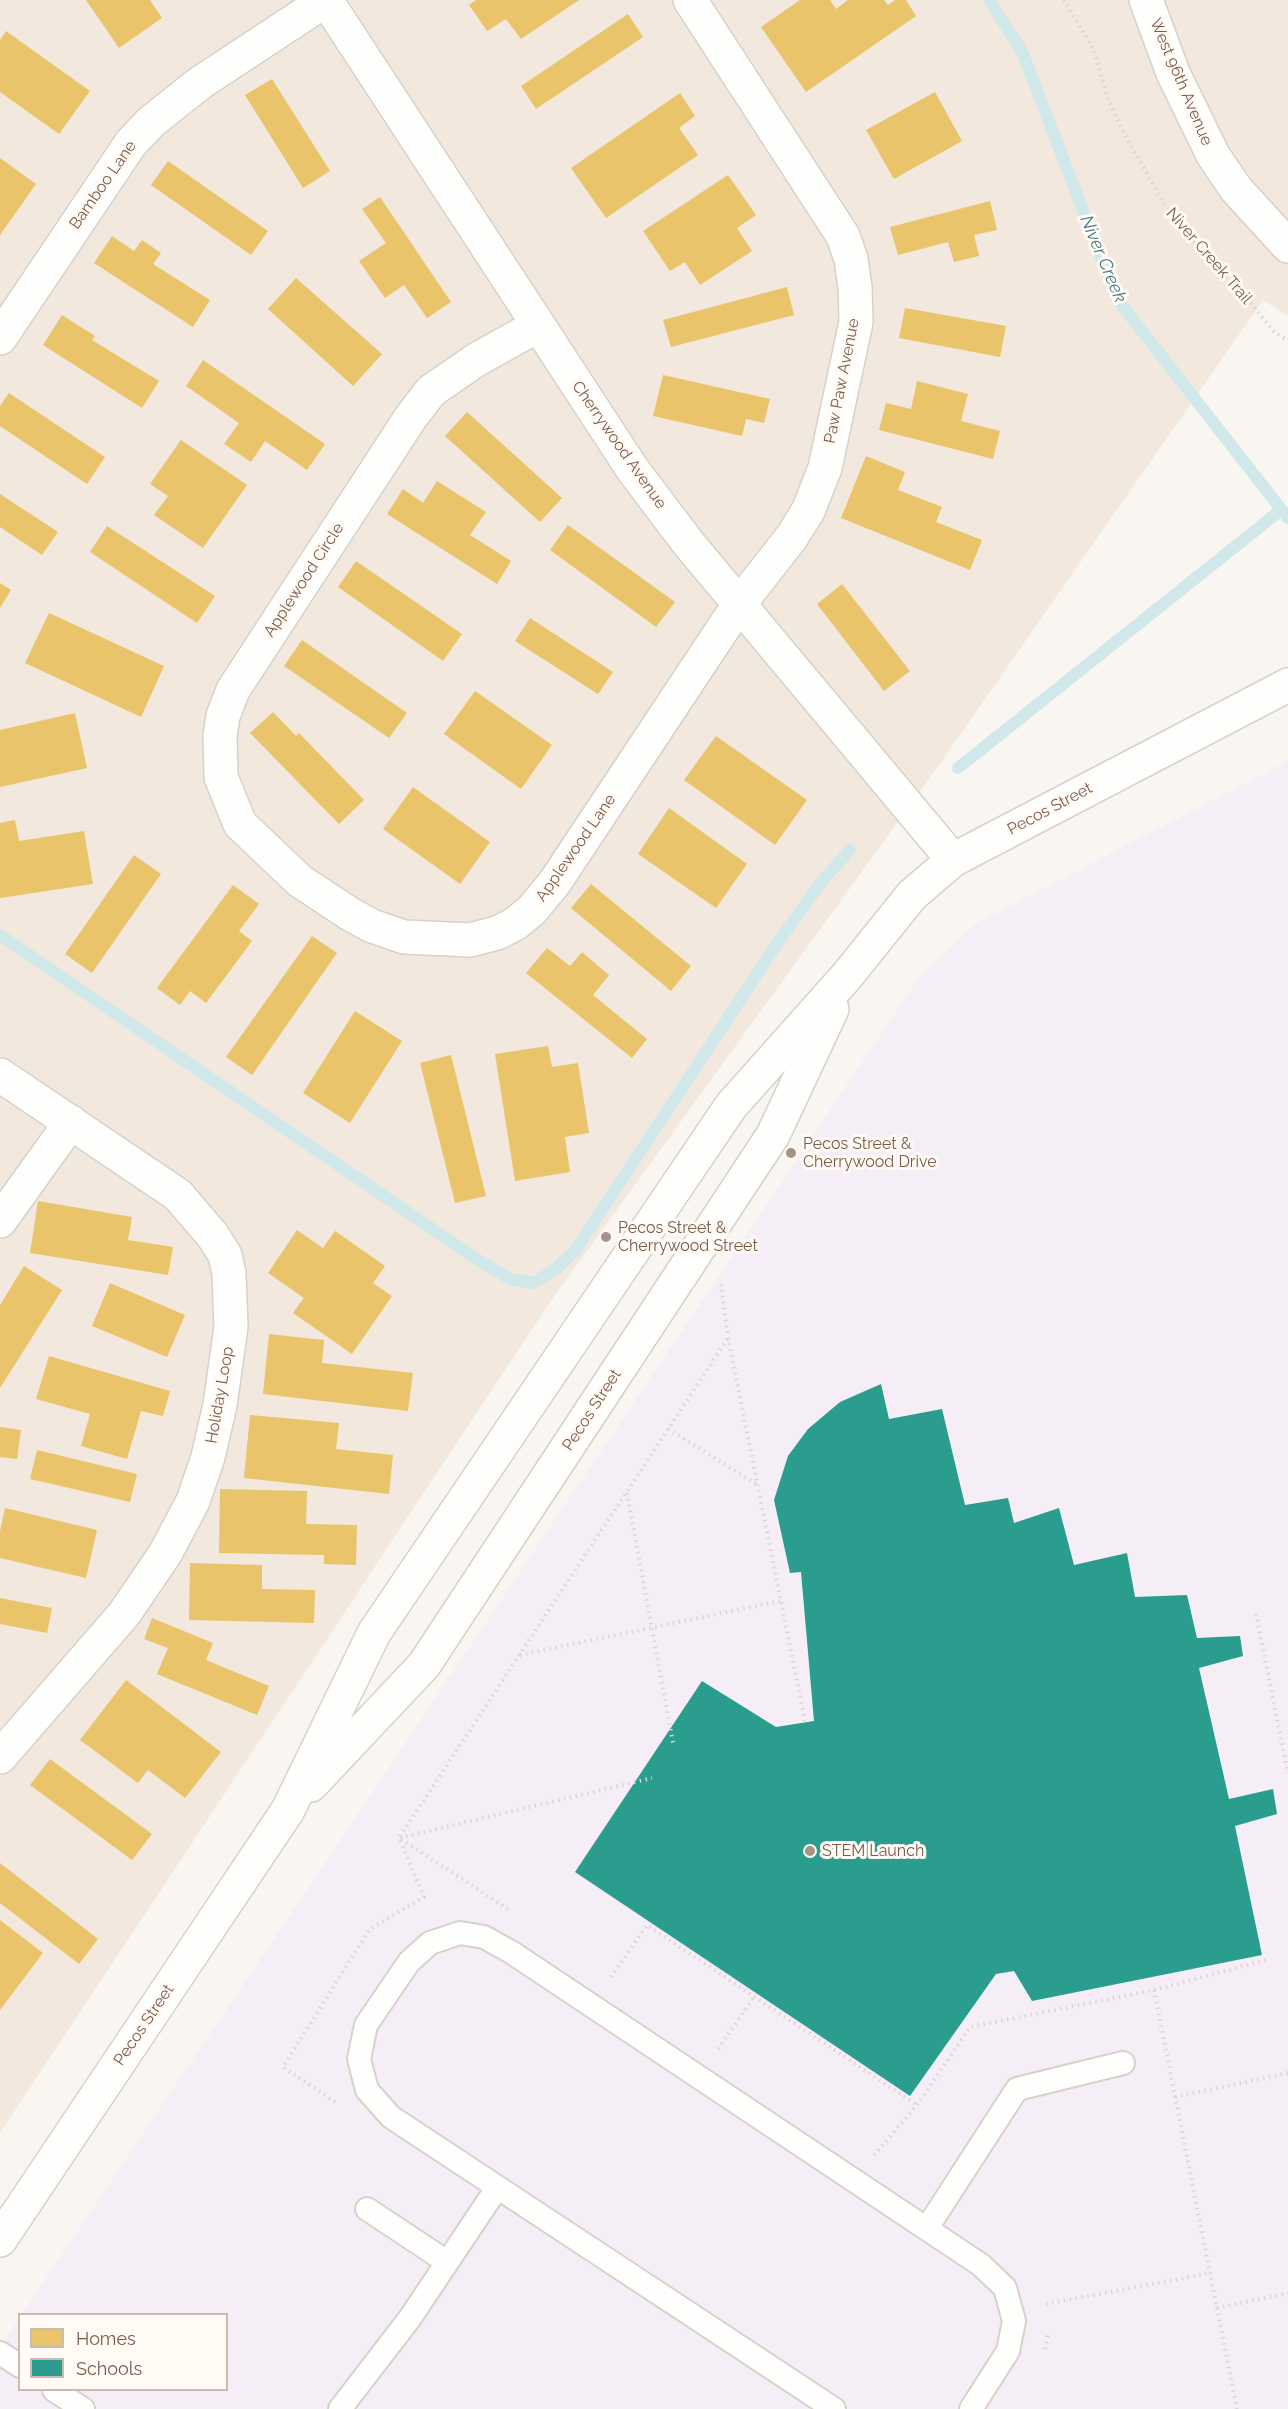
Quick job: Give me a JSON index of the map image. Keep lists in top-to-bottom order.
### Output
{
  "streets": {
    "street": [
      "West 96th Avenue",
      "Bamboo Lane",
      "Paw Paw Avenue",
      "Cherrywood Avenue",
      "Applewood Circle",
      "Pecos Street",
      "Applewood Lane",
      "Holiday Loop"
    ],
    "path": ["Niver Creek Trail"]
  },
  "crossings": [
    ["Bamboo Lane", "Cherrywood Avenue"],
    ["Paw Paw Avenue", "Cherrywood Avenue"],
    ["Paw Paw Avenue", "Applewood Lane"],
    ["Cherrywood Avenue", "Applewood Circle"],
    ["Cherrywood Avenue", "Pecos Street"],
    ["Cherrywood Avenue", "Applewood Lane"],
    ["Applewood Circle", "Applewood Lane"]
  ],
  "water": ["Niver Creek"],
  "places": ["Pecos Street & Cherrywood Drive", "Pecos Street & Cherrywood Street", "STEM Launch"],
  "legend": ["Homes", "Schools"]
}
